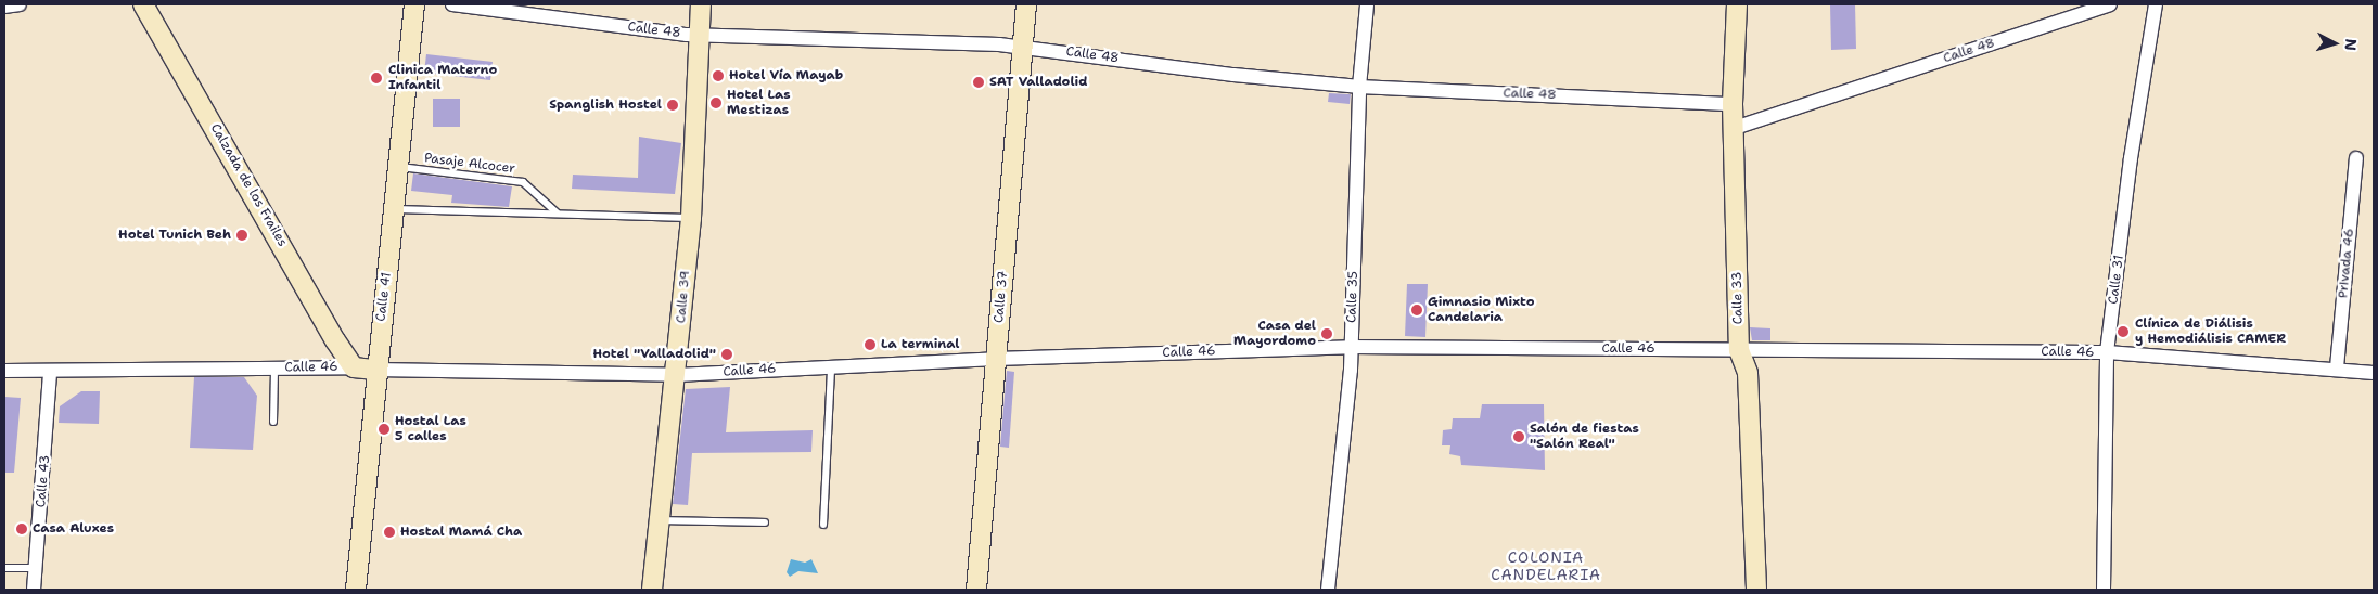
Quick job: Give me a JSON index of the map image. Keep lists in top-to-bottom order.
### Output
{
  "streets": {
    "street": [
      "Calle 48",
      "Calzada de los Frailes",
      "Privada 46",
      "Calle 31",
      "Calle 41",
      "Calle 39",
      "Calle 37",
      "Calle 35",
      "Calle 33",
      "Calle 46",
      "Calle 43"
    ],
    "lane": ["Pasaje Alcocer"]
  },
  "crossings": [
    ["Calle 48", "Calle 39"],
    ["Calle 48", "Calle 37"],
    ["Calle 48", "Calle 35"],
    ["Calle 48", "Calle 33"],
    ["Pasaje Alcocer", "Calle 41"],
    ["Calzada de los Frailes", "Calle 46"],
    ["Privada 46", "Calle 46"],
    ["Calle 31", "Calle 46"],
    ["Calle 41", "Calle 46"],
    ["Calle 39", "Calle 46"],
    ["Calle 37", "Calle 46"],
    ["Calle 35", "Calle 46"],
    ["Calle 33", "Calle 46"],
    ["Calle 46", "Calle 43"]
  ],
  "districts": ["COLONIA CANDELARIA"],
  "places": [
    "Hotel Vía Mayab",
    "Clinica Materno Infantil",
    "SAT Valladolid",
    "Hotel Las Mestizas",
    "Spanglish Hostel",
    "Hotel Tunich Beh",
    "Gimnasio Mixto Candelaria",
    "Clínica de Diálisis y Hemodiálisis CAMER",
    "Casa del Mayordomo",
    "La terminal",
    "Hotel \"Valladolid\"",
    "Hostal Las 5 calles",
    "Salón de fiestas \"Salón Real\"",
    "Casa Aluxes",
    "Hostal Mamá Cha"
  ],
  "north": "right"
}
